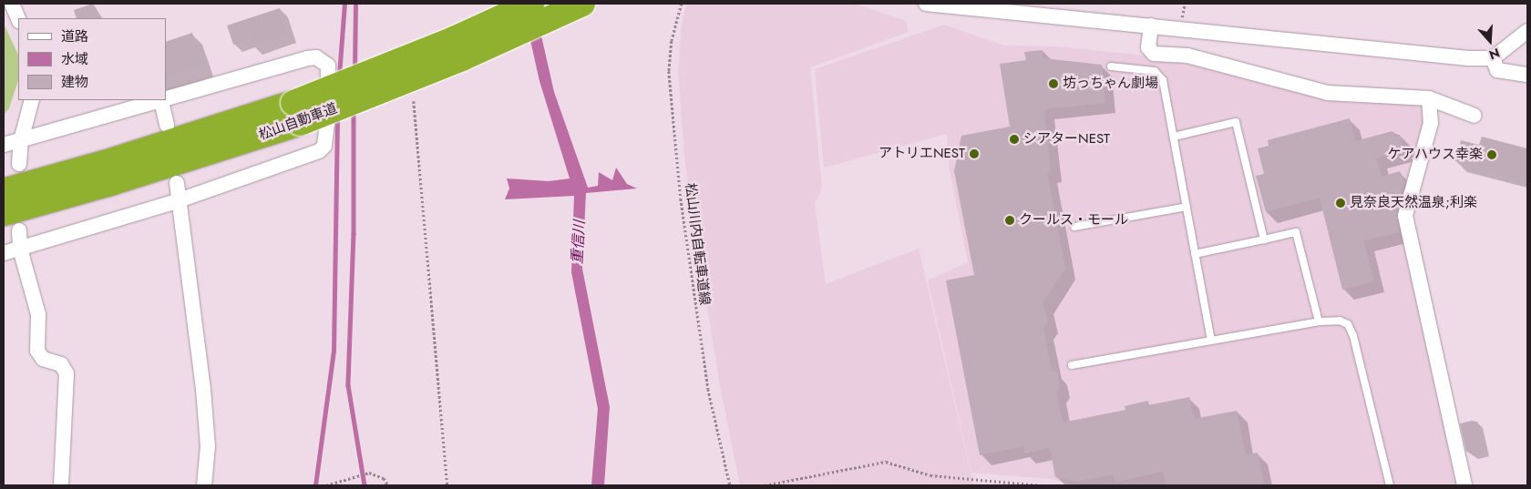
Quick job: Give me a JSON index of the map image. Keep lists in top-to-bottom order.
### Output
{
  "streets": {
    "highway": ["松山自動車道"],
    "path": ["松山川内自転車道線"]
  },
  "water": ["重信川"],
  "places": [
    "坊っちゃん劇場",
    "シアターNEST",
    "アトリエNEST",
    "ケアハウス幸楽",
    "見奈良天然温泉;利楽",
    "クールス・モール"
  ],
  "legend": ["道路", "水域", "建物"],
  "north": "bottom"
}
